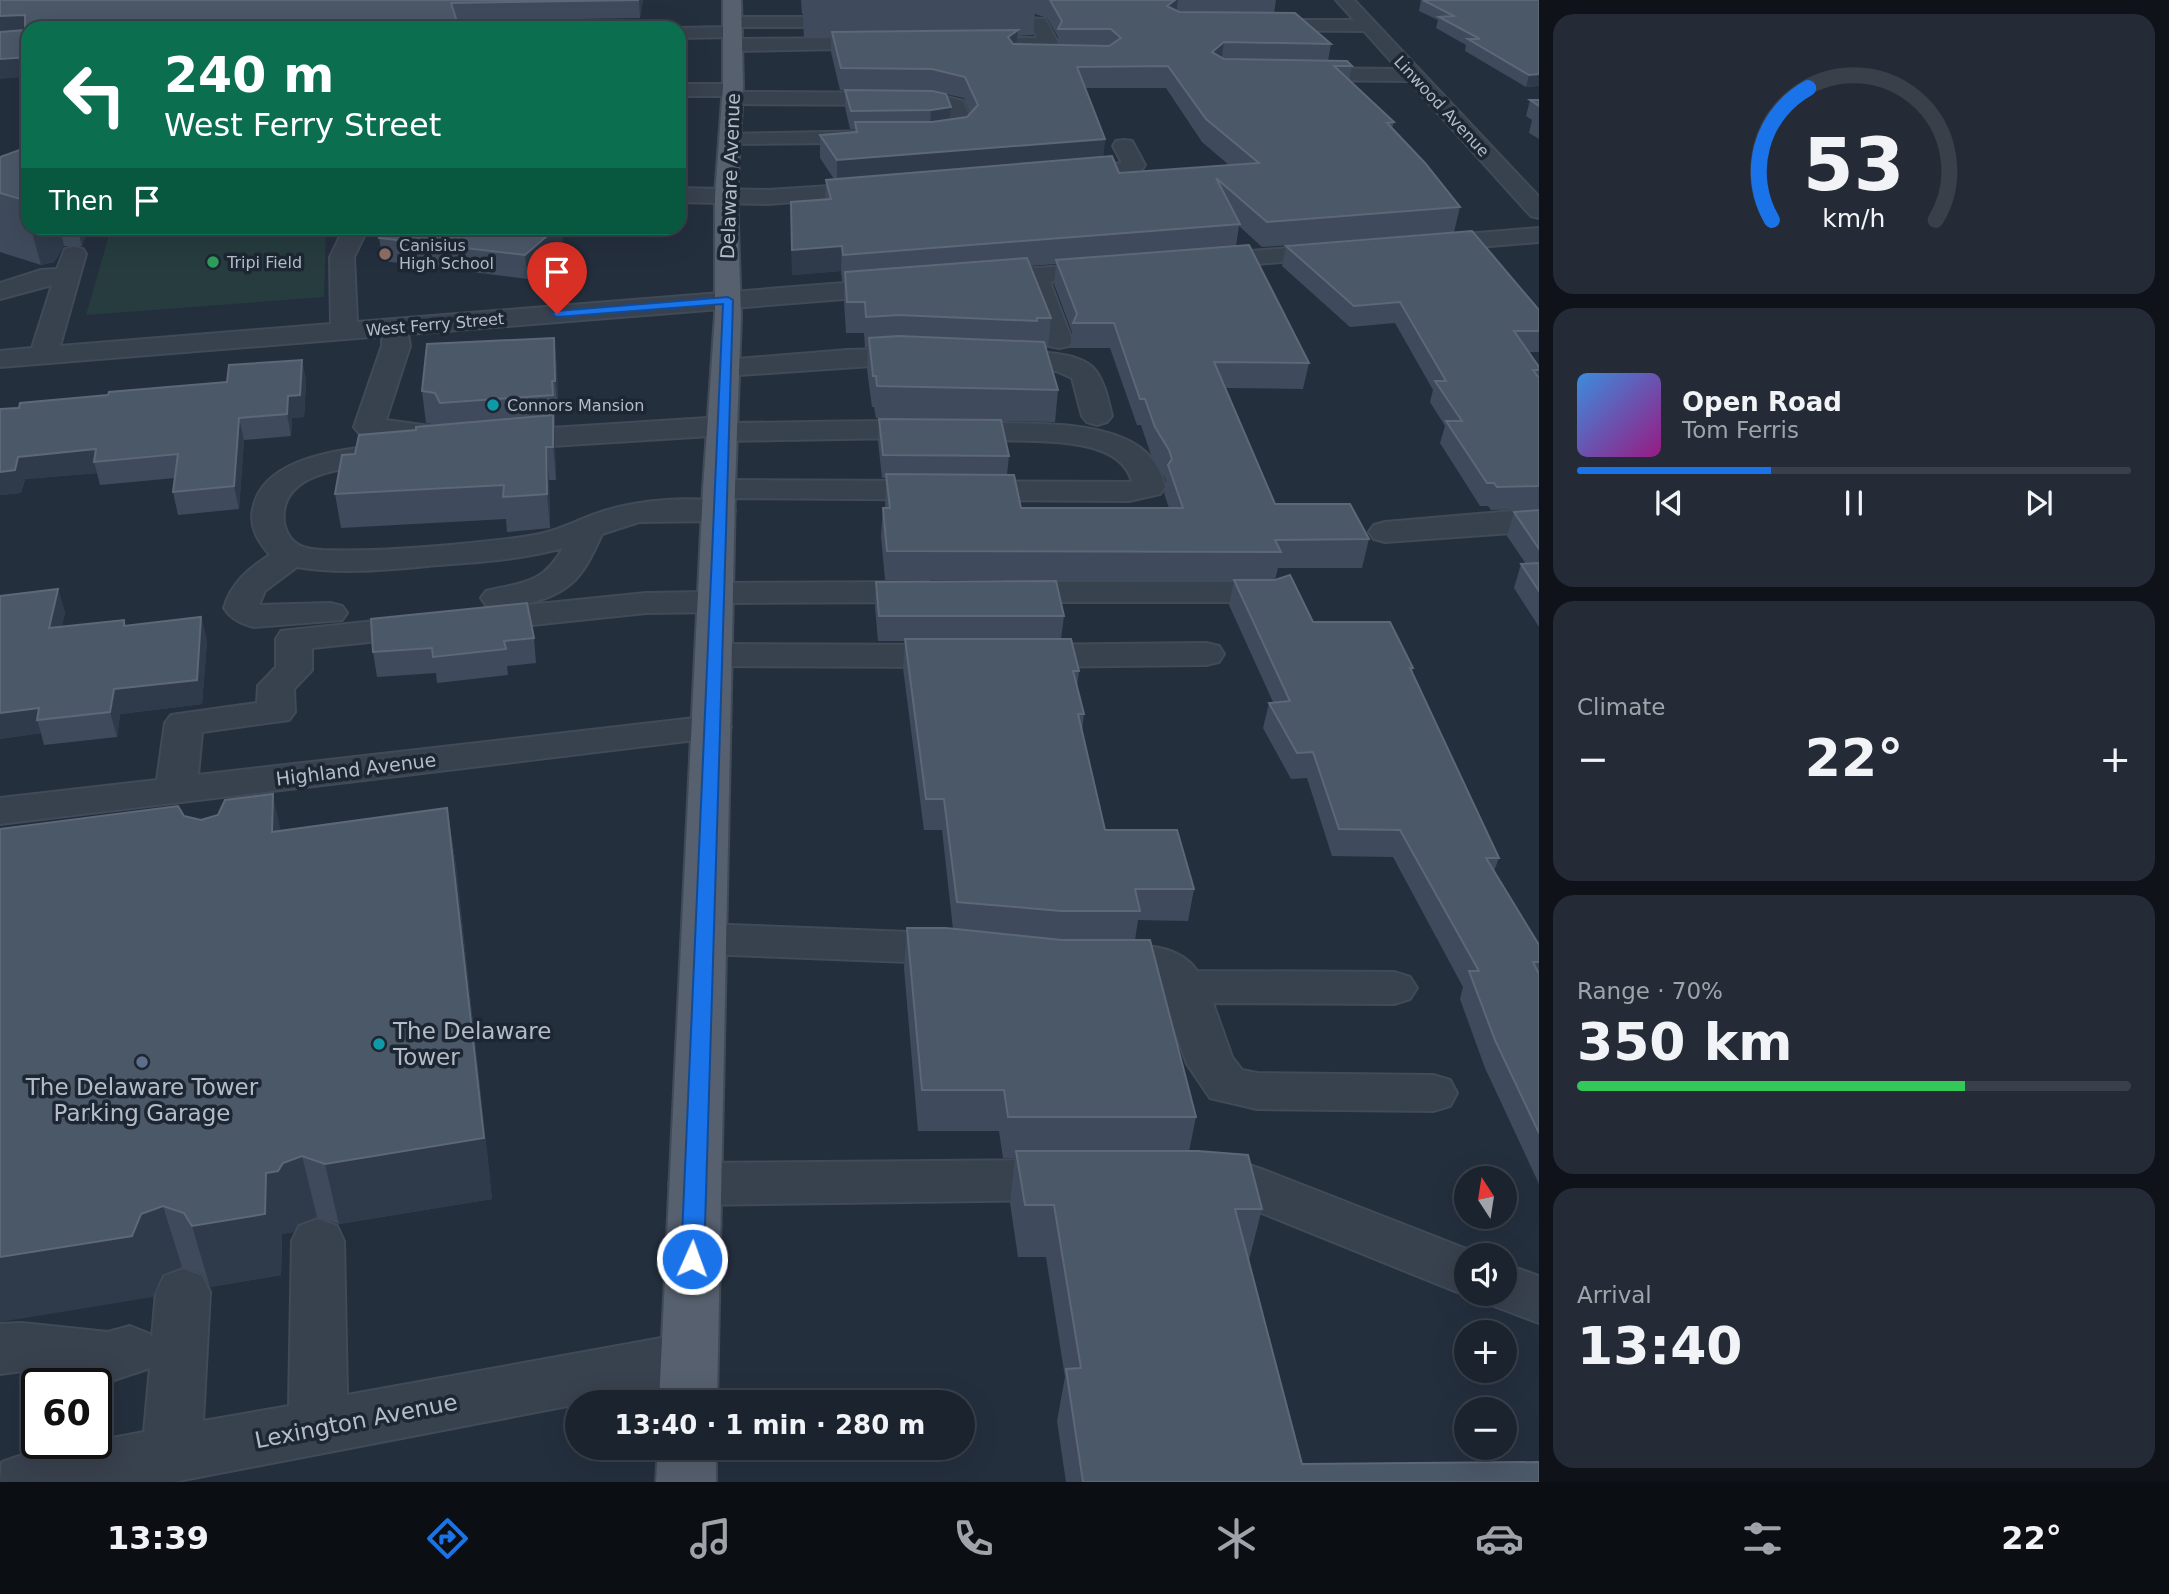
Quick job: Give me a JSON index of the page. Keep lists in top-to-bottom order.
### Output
{
  "streets": {
    "main road": ["Delaware Avenue"],
    "street": [
      "Linwood Avenue",
      "West Ferry Street",
      "Highland Avenue",
      "Lexington Avenue"
    ]
  },
  "crossings": [
    ["Delaware Avenue", "West Ferry Street"],
    ["Delaware Avenue", "Highland Avenue"],
    ["Delaware Avenue", "Lexington Avenue"]
  ],
  "places": [
    "Canisius High School",
    "Tripi Field",
    "Connors Mansion",
    "The Delaware Tower",
    "The Delaware Tower Parking Garage"
  ],
  "north": "top",
  "page": {
    "turn": ["240 m", "West Ferry Street"],
    "then": "Then",
    "song": ["Open Road", "Tom Ferris"],
    "tile": [
      "Climate",
      ["Range · 70%", "350 km"],
      ["Arrival", "13:40"]
    ],
    "heat": ["−", "22°", "+"],
    "map_buttons": ["+", "−"],
    "limit": "60",
    "trip": "13:40 · 1 min · 280 m",
    "tabs": ["13:39", "22°"],
    "gauge": ["53", "km/h"]
  }
}
